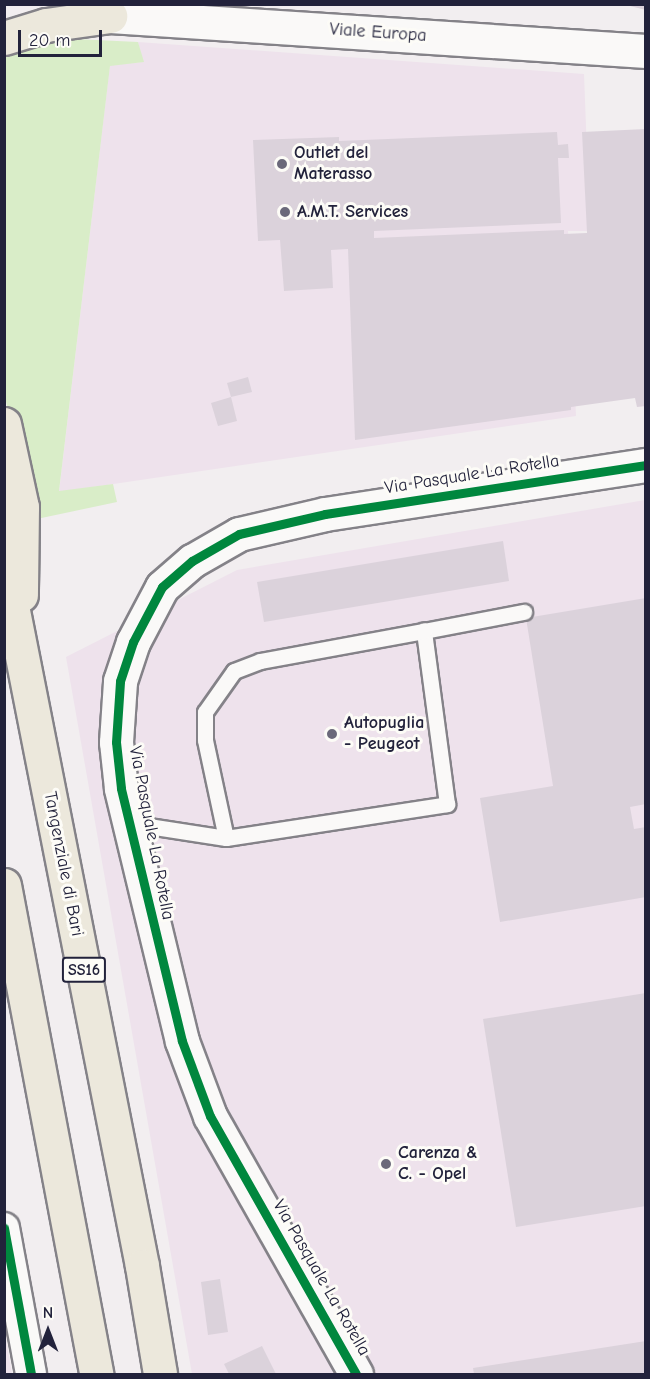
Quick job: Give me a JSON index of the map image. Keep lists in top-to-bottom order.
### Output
{
  "streets": {
    "highway": ["Tangenziale di Bari", "SS16"],
    "street": ["Viale Europa", "Via Pasquale La Rotella"]
  },
  "places": [
    "Outlet del Materasso",
    "A.M.T. Services",
    "Autopuglia - Peugeot",
    "Carenza & C. - Opel"
  ],
  "scale_bar": "20 m",
  "north": "top"
}
